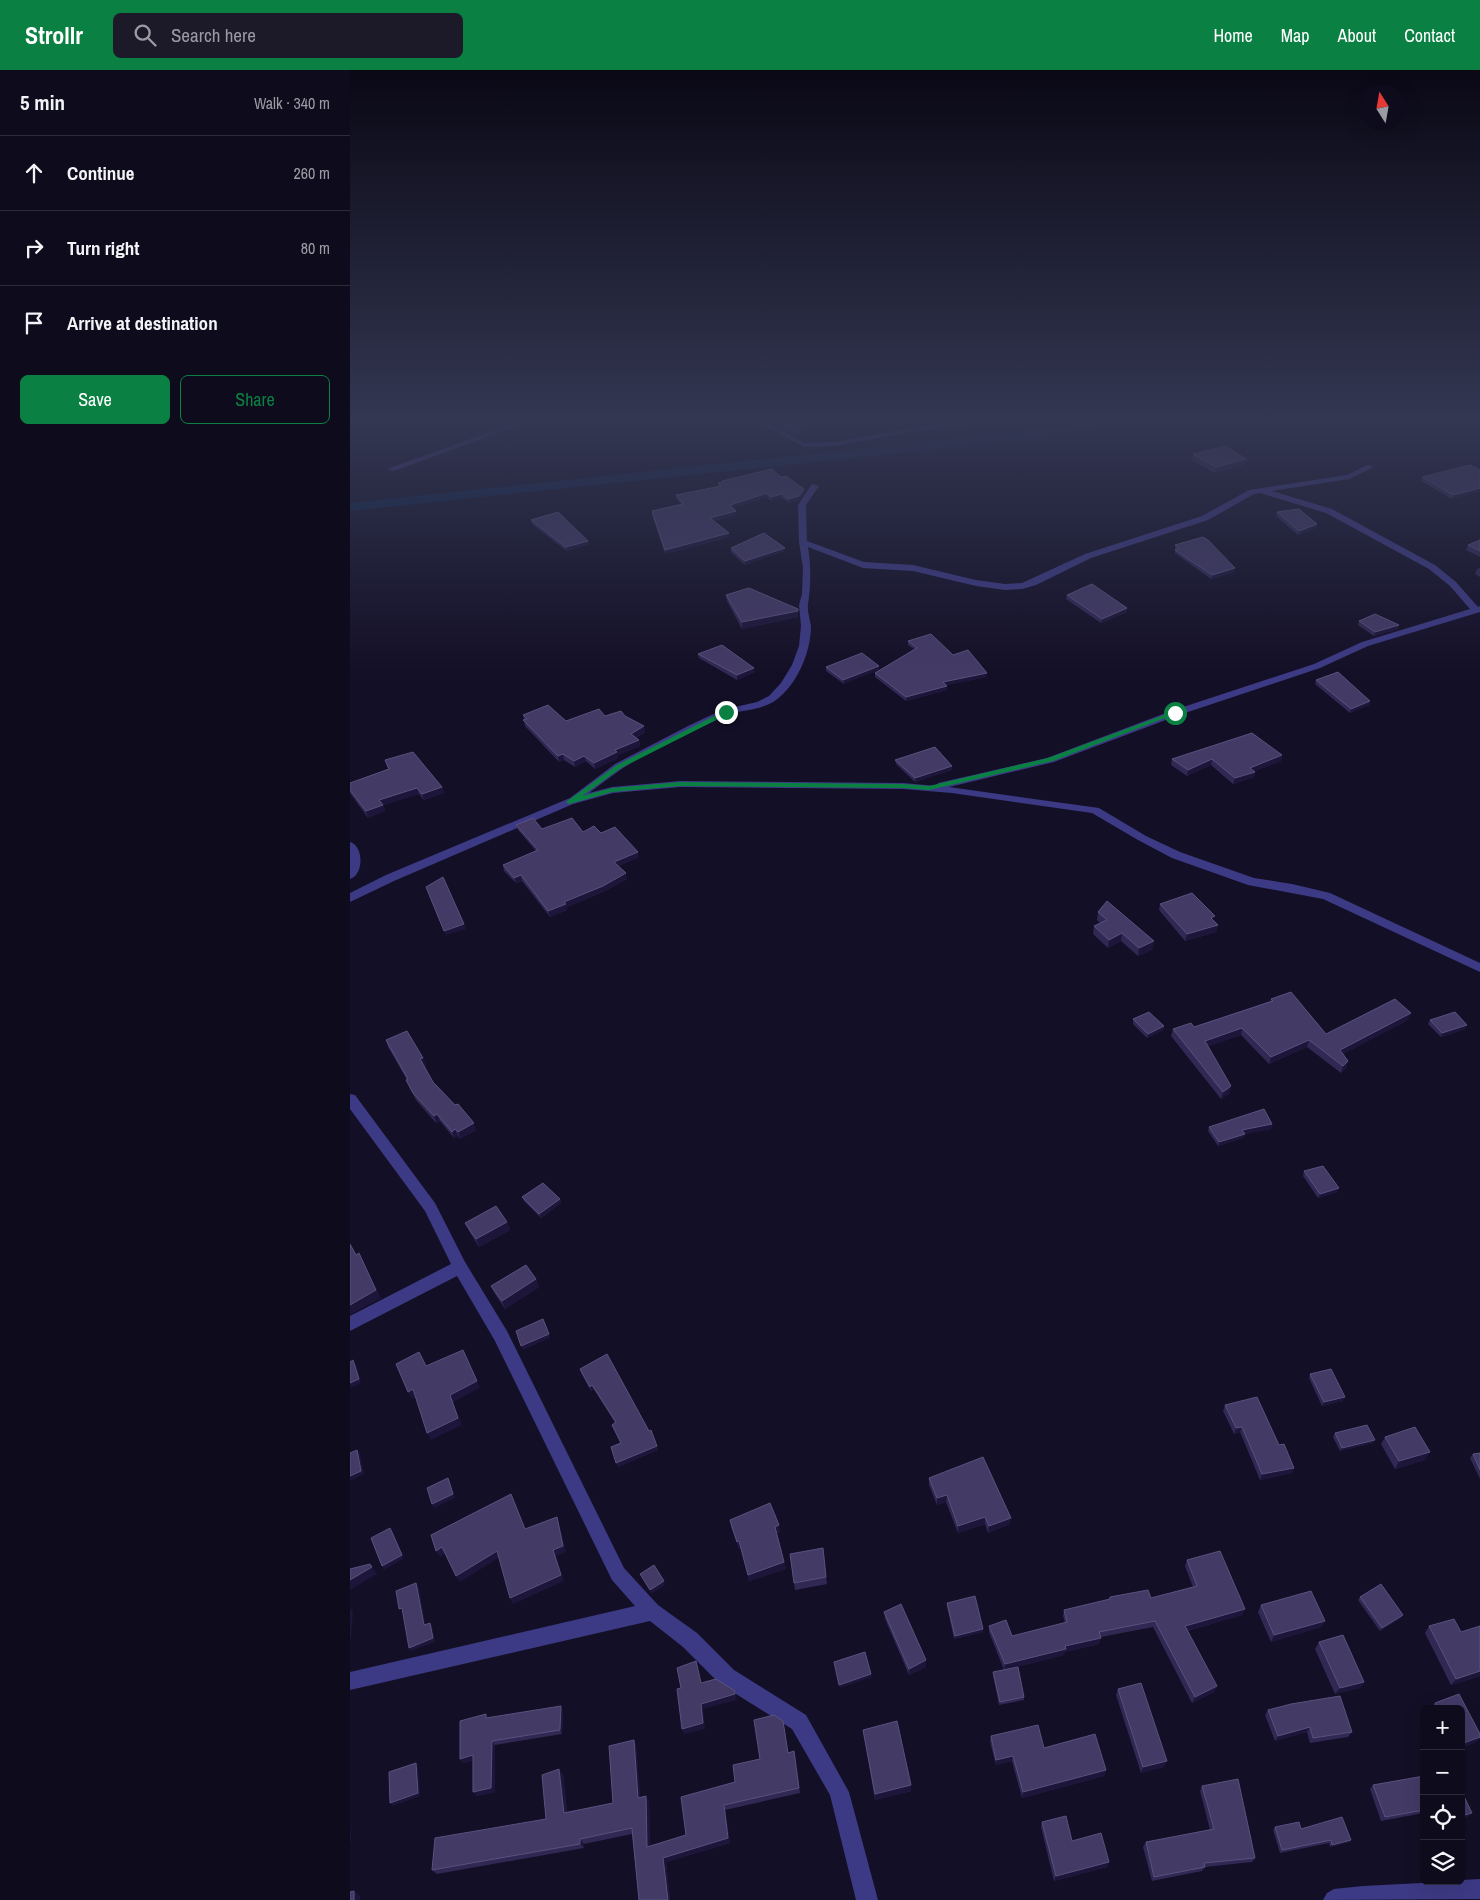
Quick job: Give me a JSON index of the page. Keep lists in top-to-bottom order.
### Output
{
  "north": "top",
  "page": {
    "header": "Strollr",
    "search": "Search here",
    "nav": [
      "Home",
      "Map",
      "About",
      "Contact"
    ],
    "heading": ["5 min", "Walk · 340 m"],
    "list": [
      ["Continue", "260 m"],
      ["Turn right", "80 m"],
      "Arrive at destination"
    ],
    "buttons": ["Save", "Share"],
    "map_buttons": ["+", "−"]
  }
}
